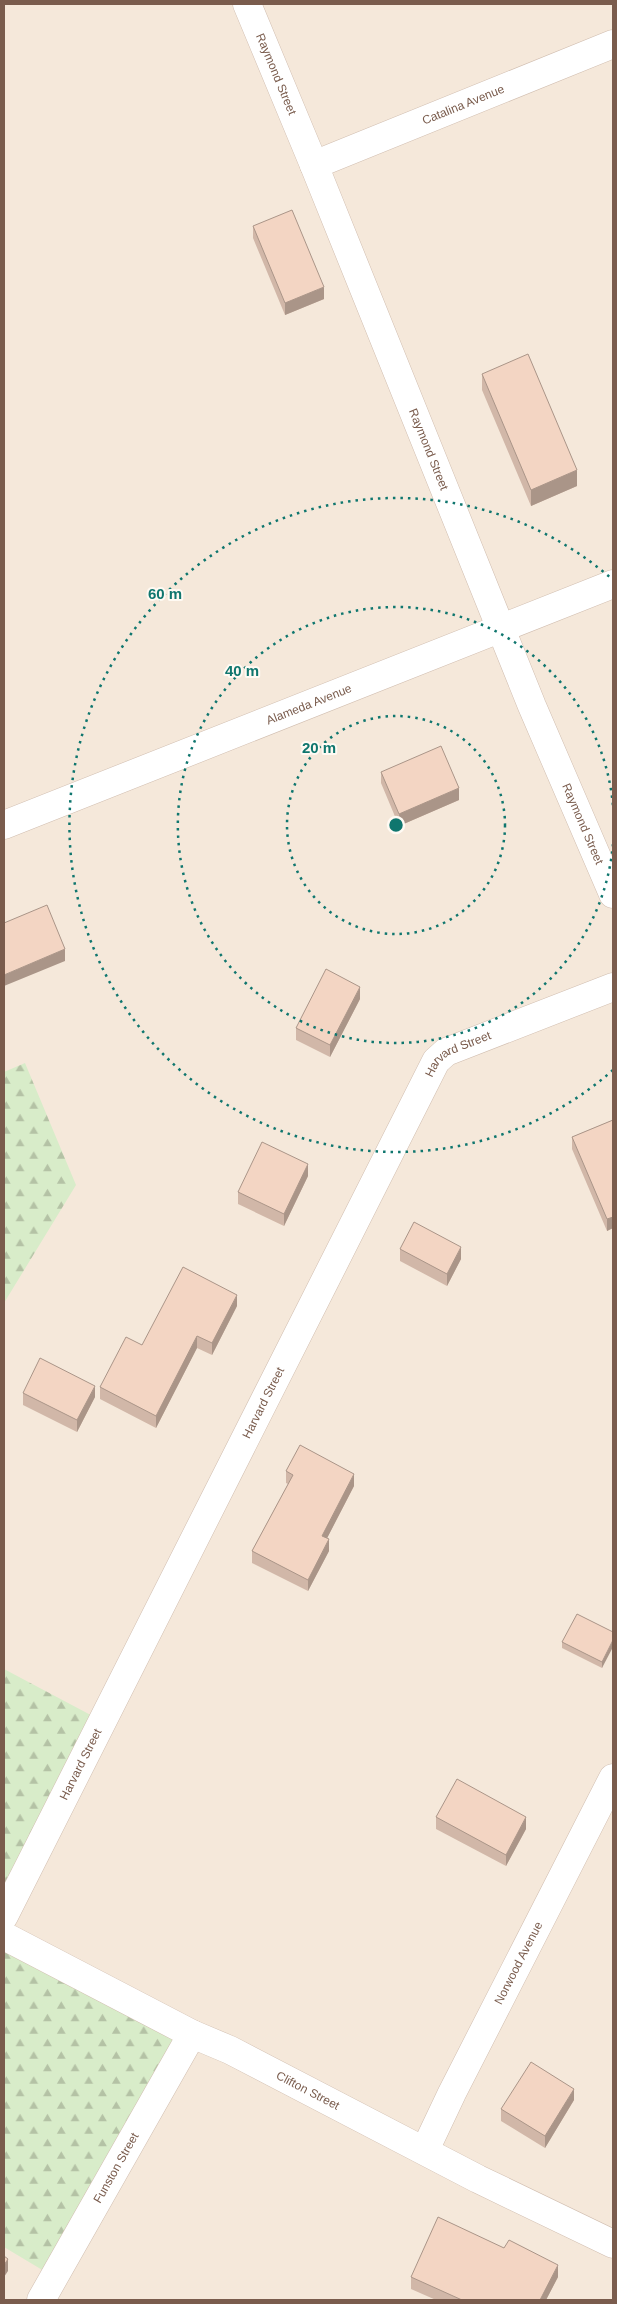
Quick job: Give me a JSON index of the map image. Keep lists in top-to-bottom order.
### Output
{
  "streets": {
    "street": [
      "Raymond Street",
      "Catalina Avenue",
      "Alameda Avenue",
      "Harvard Street",
      "Norwood Avenue",
      "Clifton Street",
      "Funston Street"
    ]
  },
  "crossings": [
    ["Raymond Street", "Catalina Avenue"],
    ["Raymond Street", "Alameda Avenue"],
    ["Norwood Avenue", "Clifton Street"],
    ["Clifton Street", "Funston Street"]
  ],
  "rings": ["60 m", "40 m", "20 m"]
}
